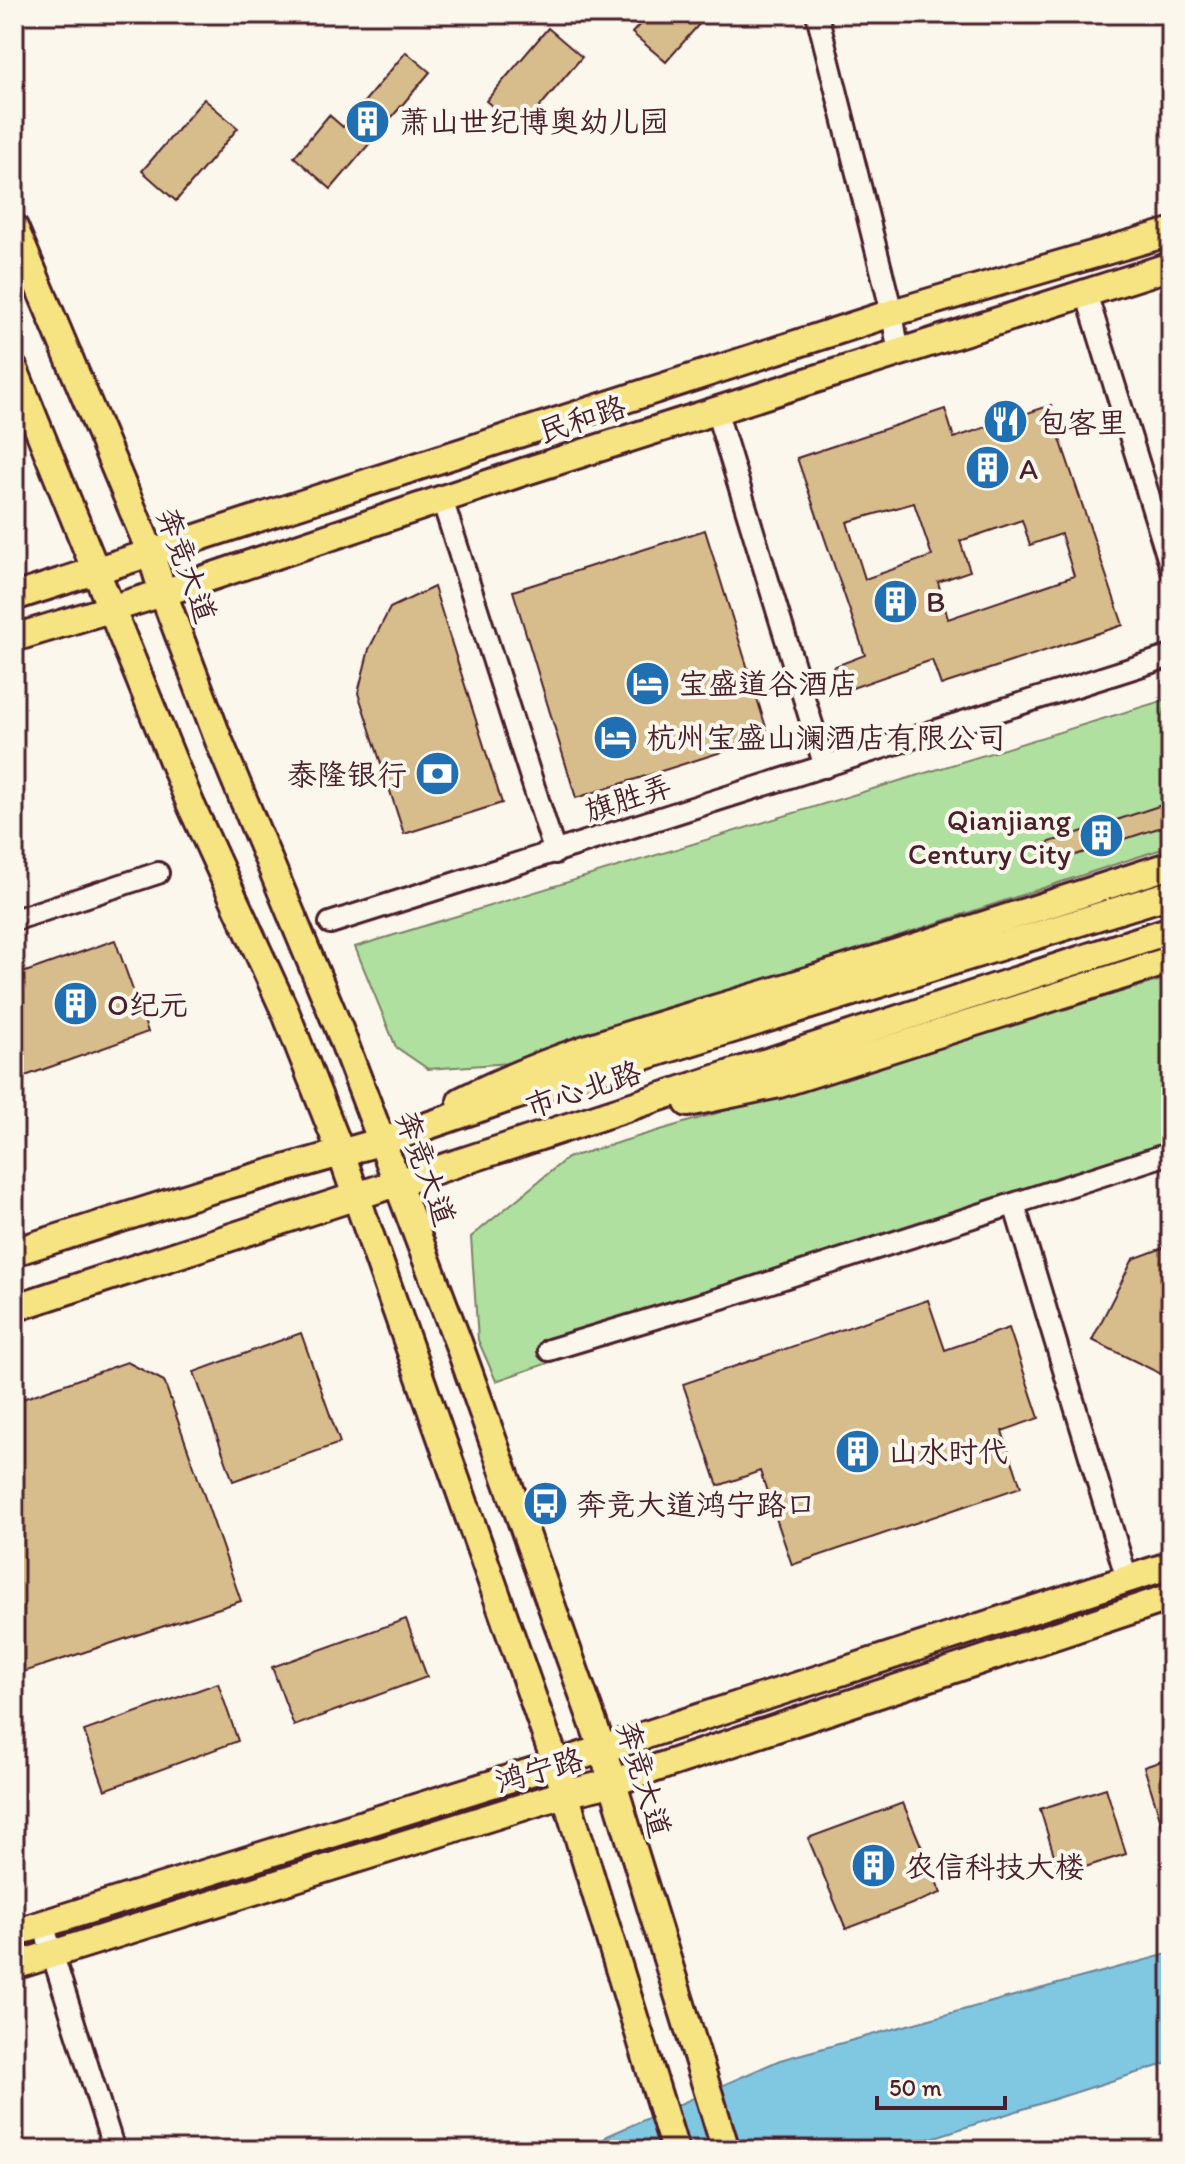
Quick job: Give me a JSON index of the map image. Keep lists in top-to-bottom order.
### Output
{
  "streets": {
    "main road": [
      "民和路",
      "奔竞大道",
      "市心北路",
      "鸿宁路"
    ],
    "street": ["旗胜弄"]
  },
  "crossings": [
    ["民和路", "奔竞大道"],
    ["奔竞大道", "市心北路"],
    ["奔竞大道", "鸿宁路"]
  ],
  "places": {
    "building": [
      "萧山世纪博奥幼儿园",
      "A",
      "B",
      "Qianjiang Century City",
      "O纪元",
      "山水时代",
      "农信科技大楼"
    ],
    "restaurant": ["包客里"],
    "hotel": ["宝盛道谷酒店", "杭州宝盛山澜酒店有限公司"],
    "bank": ["泰隆银行"],
    "bus stop": ["奔竞大道鸿宁路口"]
  },
  "scale_bar": "50 m"
}
